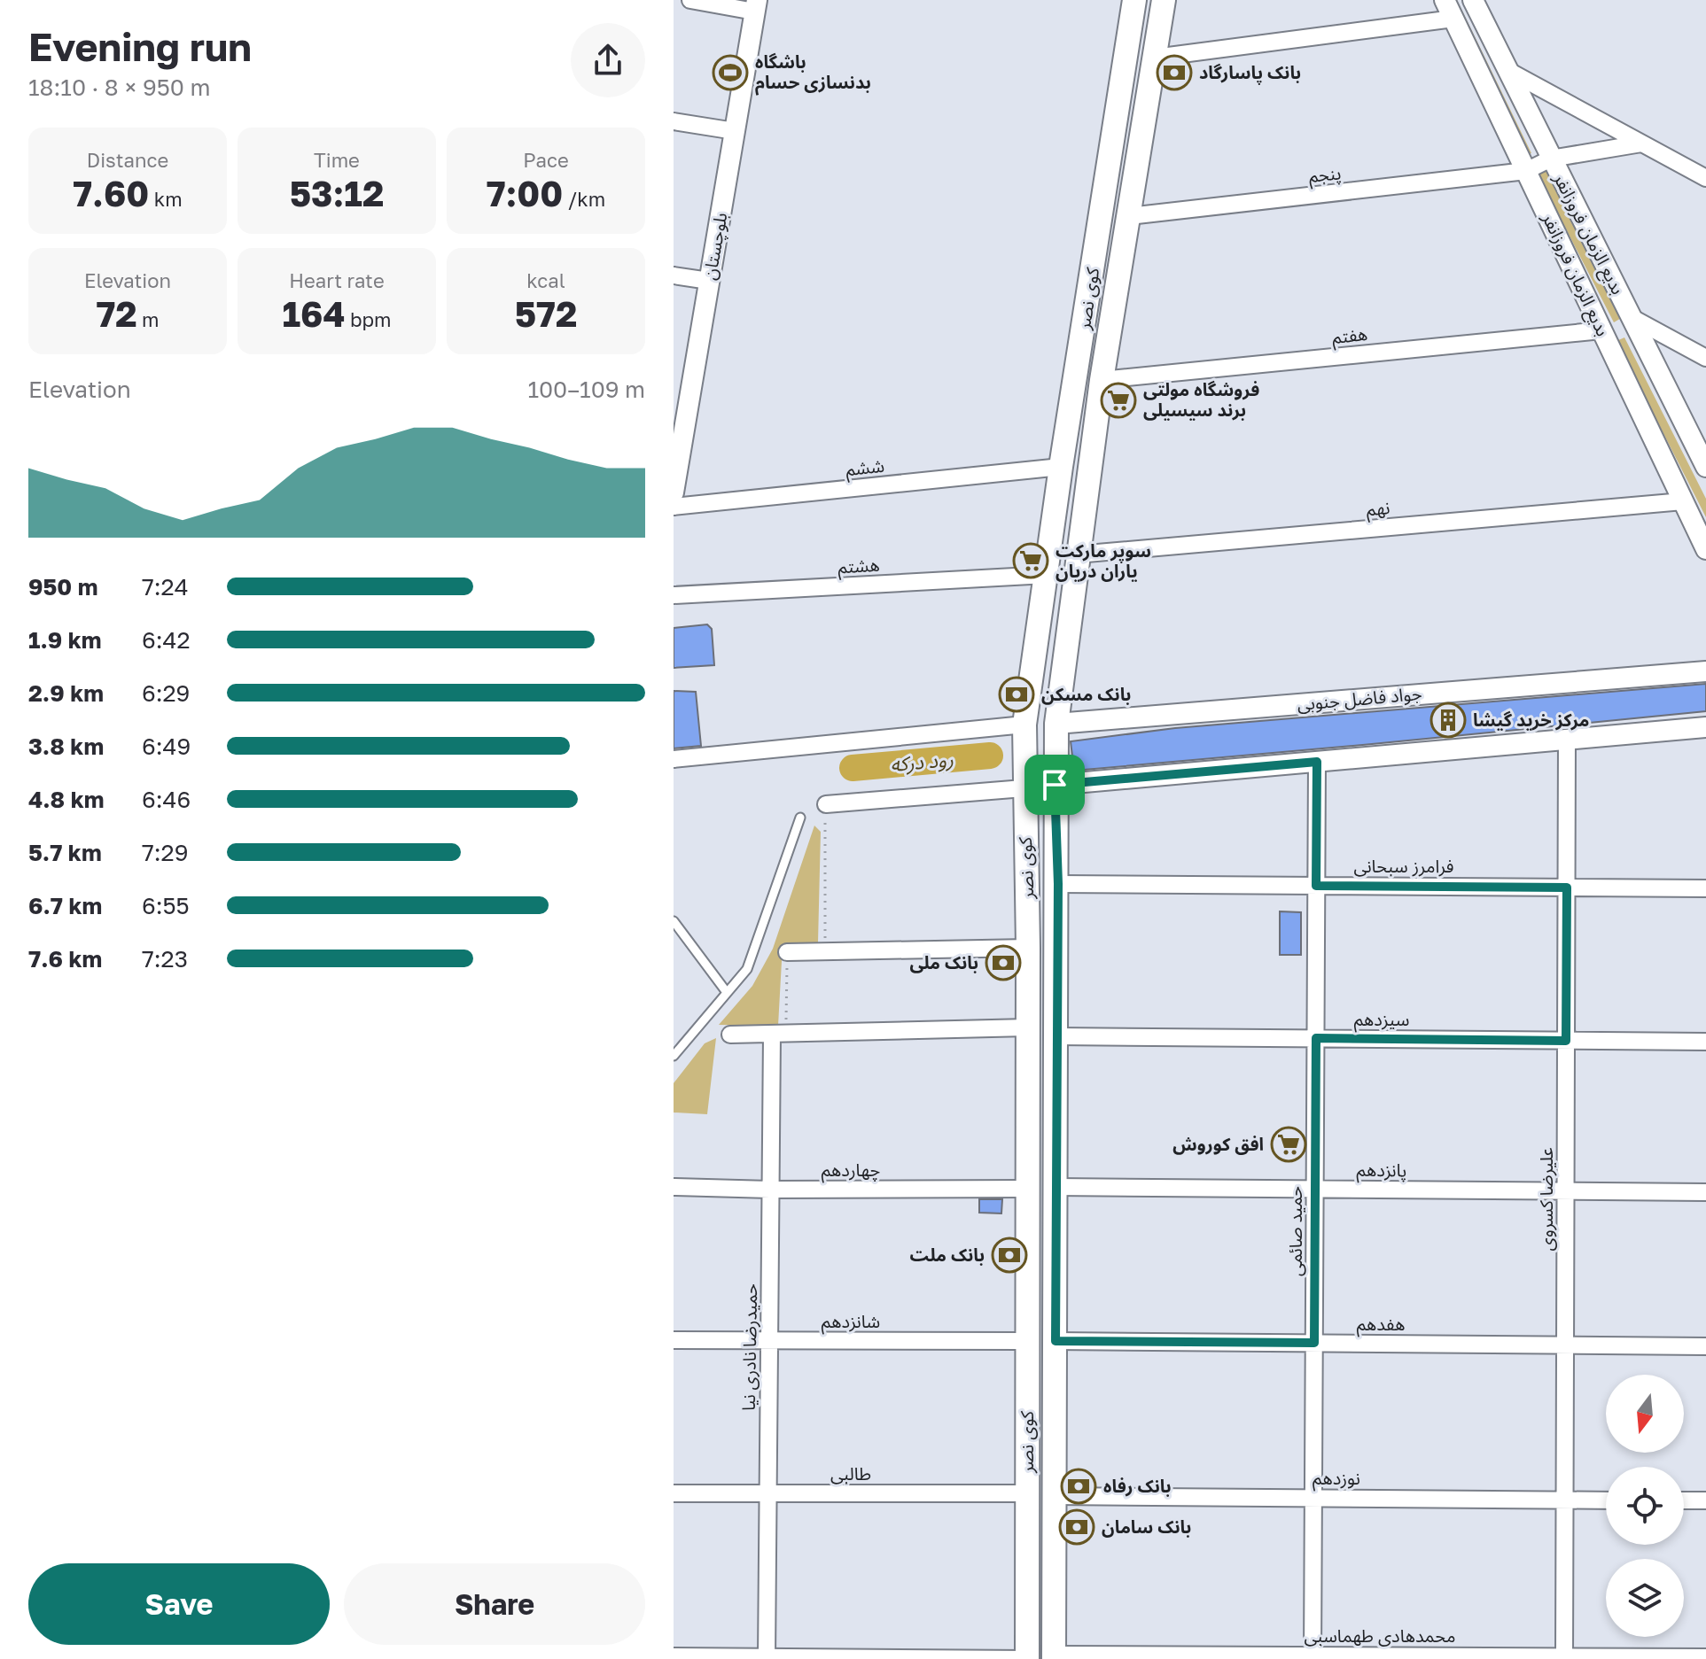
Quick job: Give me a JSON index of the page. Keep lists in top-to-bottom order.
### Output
{
  "streets": {
    "main road": ["کوی نصر"],
    "street": [
      "پنجم",
      "بدیع الزمان فروزانفر",
      "بلوچستان",
      "بدیع‌ الزمان فروزانفر",
      "هفتم",
      "ششم",
      "نهم",
      "هشتم",
      "جواد فاضل جنوبی",
      "فرامرز سبحانی",
      "سیزدهم",
      "چهاردهم",
      "پانزدهم",
      "علیرضا کسروی",
      "حمید صائمی",
      "شانزدهم",
      "هفدهم",
      "حمیدرضا نادری نیا",
      "طالبی",
      "نوزدهم",
      "محمدهادی طهماسبی"
    ]
  },
  "crossings": [
    ["پنجم", "بدیع‌ الزمان فروزانفر"],
    ["پنجم", "کوی نصر"],
    ["بدیع‌ الزمان فروزانفر", "هفتم"],
    ["بدیع‌ الزمان فروزانفر", "نهم"],
    ["کوی نصر", "هفتم"],
    ["کوی نصر", "ششم"],
    ["کوی نصر", "نهم"],
    ["کوی نصر", "هشتم"],
    ["کوی نصر", "جواد فاضل جنوبی"],
    ["کوی نصر", "فرامرز سبحانی"],
    ["کوی نصر", "سیزدهم"],
    ["کوی نصر", "چهاردهم"],
    ["کوی نصر", "پانزدهم"],
    ["کوی نصر", "شانزدهم"],
    ["کوی نصر", "هفدهم"],
    ["کوی نصر", "طالبی"],
    ["کوی نصر", "نوزدهم"],
    ["کوی نصر", "محمدهادی طهماسبی"],
    ["فرامرز سبحانی", "علیرضا کسروی"],
    ["فرامرز سبحانی", "حمید صائمی"],
    ["سیزدهم", "علیرضا کسروی"],
    ["سیزدهم", "حمید صائمی"],
    ["چهاردهم", "حمیدرضا نادری نیا"],
    ["پانزدهم", "علیرضا کسروی"],
    ["پانزدهم", "حمید صائمی"],
    ["علیرضا کسروی", "هفدهم"],
    ["علیرضا کسروی", "نوزدهم"],
    ["علیرضا کسروی", "محمدهادی طهماسبی"],
    ["حمید صائمی", "هفدهم"],
    ["حمید صائمی", "نوزدهم"],
    ["حمید صائمی", "محمدهادی طهماسبی"],
    ["شانزدهم", "حمیدرضا نادری نیا"],
    ["حمیدرضا نادری نیا", "طالبی"]
  ],
  "water": ["رود درکه"],
  "places": {
    "sports": ["باشگاه بدنسازی حسام"],
    "bank": [
      "بانک پاسارگاد",
      "بانک مسکن",
      "بانک ملی",
      "بانک ملت",
      "بانک رفاه",
      "بانک سامان"
    ],
    "supermarket": ["فروشگاه مولتی برند سیسیلی", "سوپر مارکت یاران دریان", "افق کوروش"],
    "building": ["مرکز خرید گیشا"]
  },
  "north": "bottom",
  "page": {
    "heading": ["Evening run", "18:10 · 8 × 950 m"],
    "stats": [
      ["Distance", "7.60 km"],
      ["Time", "53:12"],
      ["Pace", "7:00 /km"],
      ["Elevation", "72 m"],
      ["Heart rate", "164 bpm"],
      ["kcal", "572"]
    ],
    "chart": ["Elevation", "100–109 m"],
    "list": [
      {
        "name": "950 m",
        "note": "7:24"
      },
      {
        "name": "1.9 km",
        "note": "6:42"
      },
      {
        "name": "2.9 km",
        "note": "6:29"
      },
      {
        "name": "3.8 km",
        "note": "6:49"
      },
      {
        "name": "4.8 km",
        "note": "6:46"
      },
      {
        "name": "5.7 km",
        "note": "7:29"
      },
      {
        "name": "6.7 km",
        "note": "6:55"
      },
      {
        "name": "7.6 km",
        "note": "7:23"
      }
    ],
    "buttons": ["Save", "Share"]
  }
}
